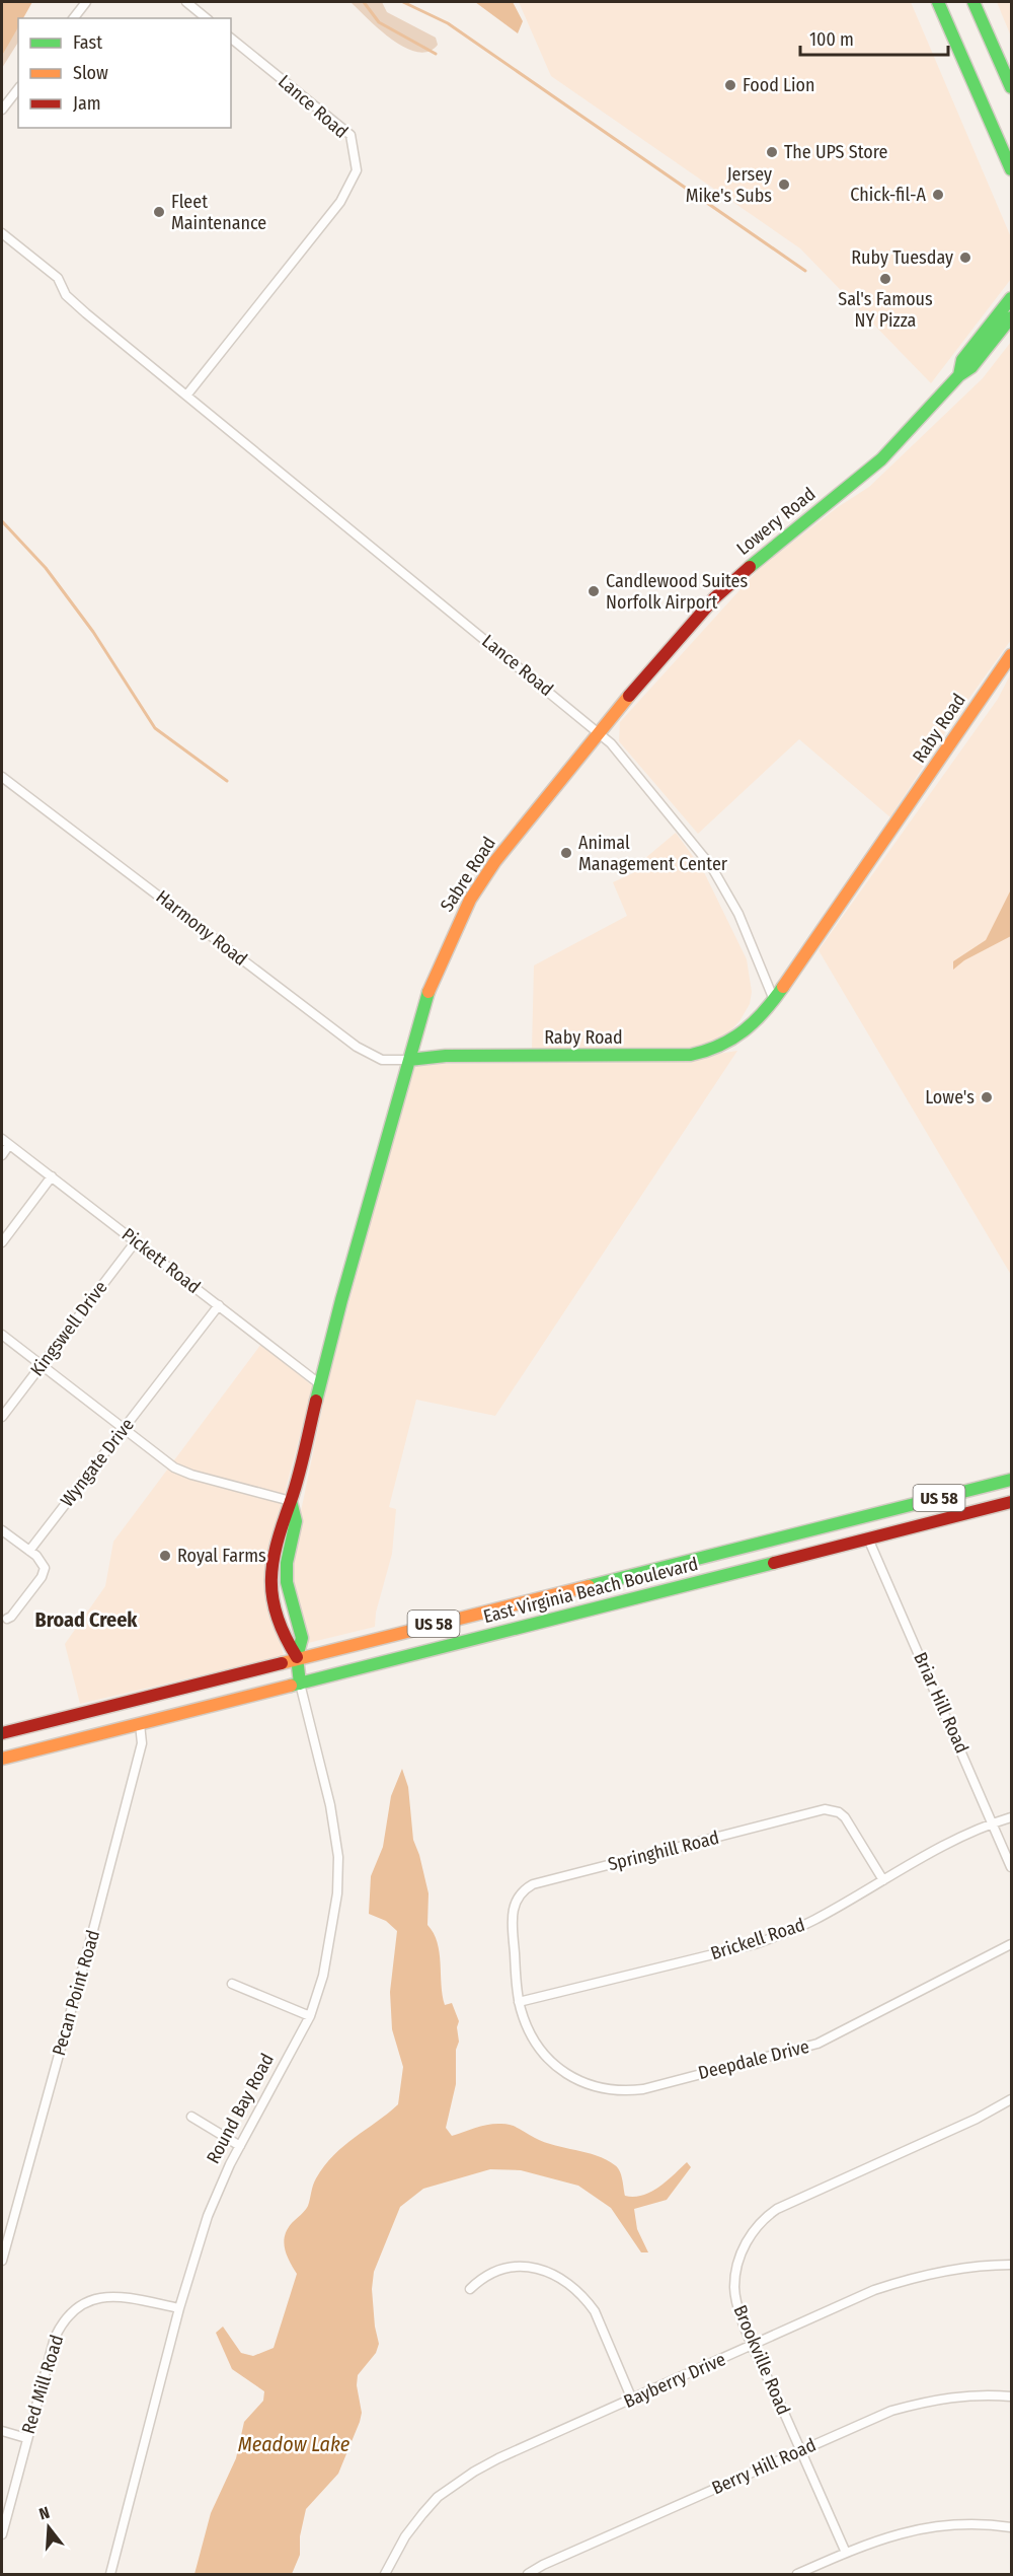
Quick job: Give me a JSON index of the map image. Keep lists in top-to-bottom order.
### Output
{
  "streets": {
    "street": [
      "Lance Road",
      "Lowery Road",
      "Raby Road",
      "Sabre Road",
      "Harmony Road",
      "Pickett Road",
      "Kingswell Drive",
      "Wyngate Drive",
      "US 58",
      "East Virginia Beach Boulevard",
      "Briar Hill Road",
      "Springhill Road",
      "Brickell Road",
      "Pecan Point Road",
      "Deepdale Drive",
      "Round Bay Road",
      "Brookville Road",
      "Bayberry Drive",
      "Red Mill Road",
      "Berry Hill Road"
    ]
  },
  "crossings": [
    ["Lance Road", "Lowery Road"],
    ["Lance Road", "Raby Road"],
    ["Lance Road", "Sabre Road"],
    ["Lowery Road", "Sabre Road"],
    ["Raby Road", "Sabre Road"],
    ["Raby Road", "Harmony Road"],
    ["Sabre Road", "Harmony Road"],
    ["Pickett Road", "Kingswell Drive"],
    ["Pickett Road", "Wyngate Drive"],
    ["East Virginia Beach Boulevard", "Briar Hill Road"],
    ["East Virginia Beach Boulevard", "Pecan Point Road"],
    ["East Virginia Beach Boulevard", "Round Bay Road"],
    ["Briar Hill Road", "Brickell Road"],
    ["Springhill Road", "Brickell Road"],
    ["Springhill Road", "Deepdale Drive"],
    ["Brickell Road", "Deepdale Drive"],
    ["Round Bay Road", "Red Mill Road"],
    ["Brookville Road", "Bayberry Drive"],
    ["Brookville Road", "Berry Hill Road"]
  ],
  "districts": ["Broad Creek"],
  "water": ["Meadow Lake"],
  "places": [
    "Food Lion",
    "The UPS Store",
    "Jersey Mike's Subs",
    "Chick-fil-A",
    "Fleet Maintenance",
    "Ruby Tuesday",
    "Sal's Famous NY Pizza",
    "Candlewood Suites Norfolk Airport",
    "Animal Management Center",
    "Lowe's",
    "Royal Farms"
  ],
  "legend": ["Fast", "Slow", "Jam"],
  "scale_bar": "100 m",
  "north": "top"
}
